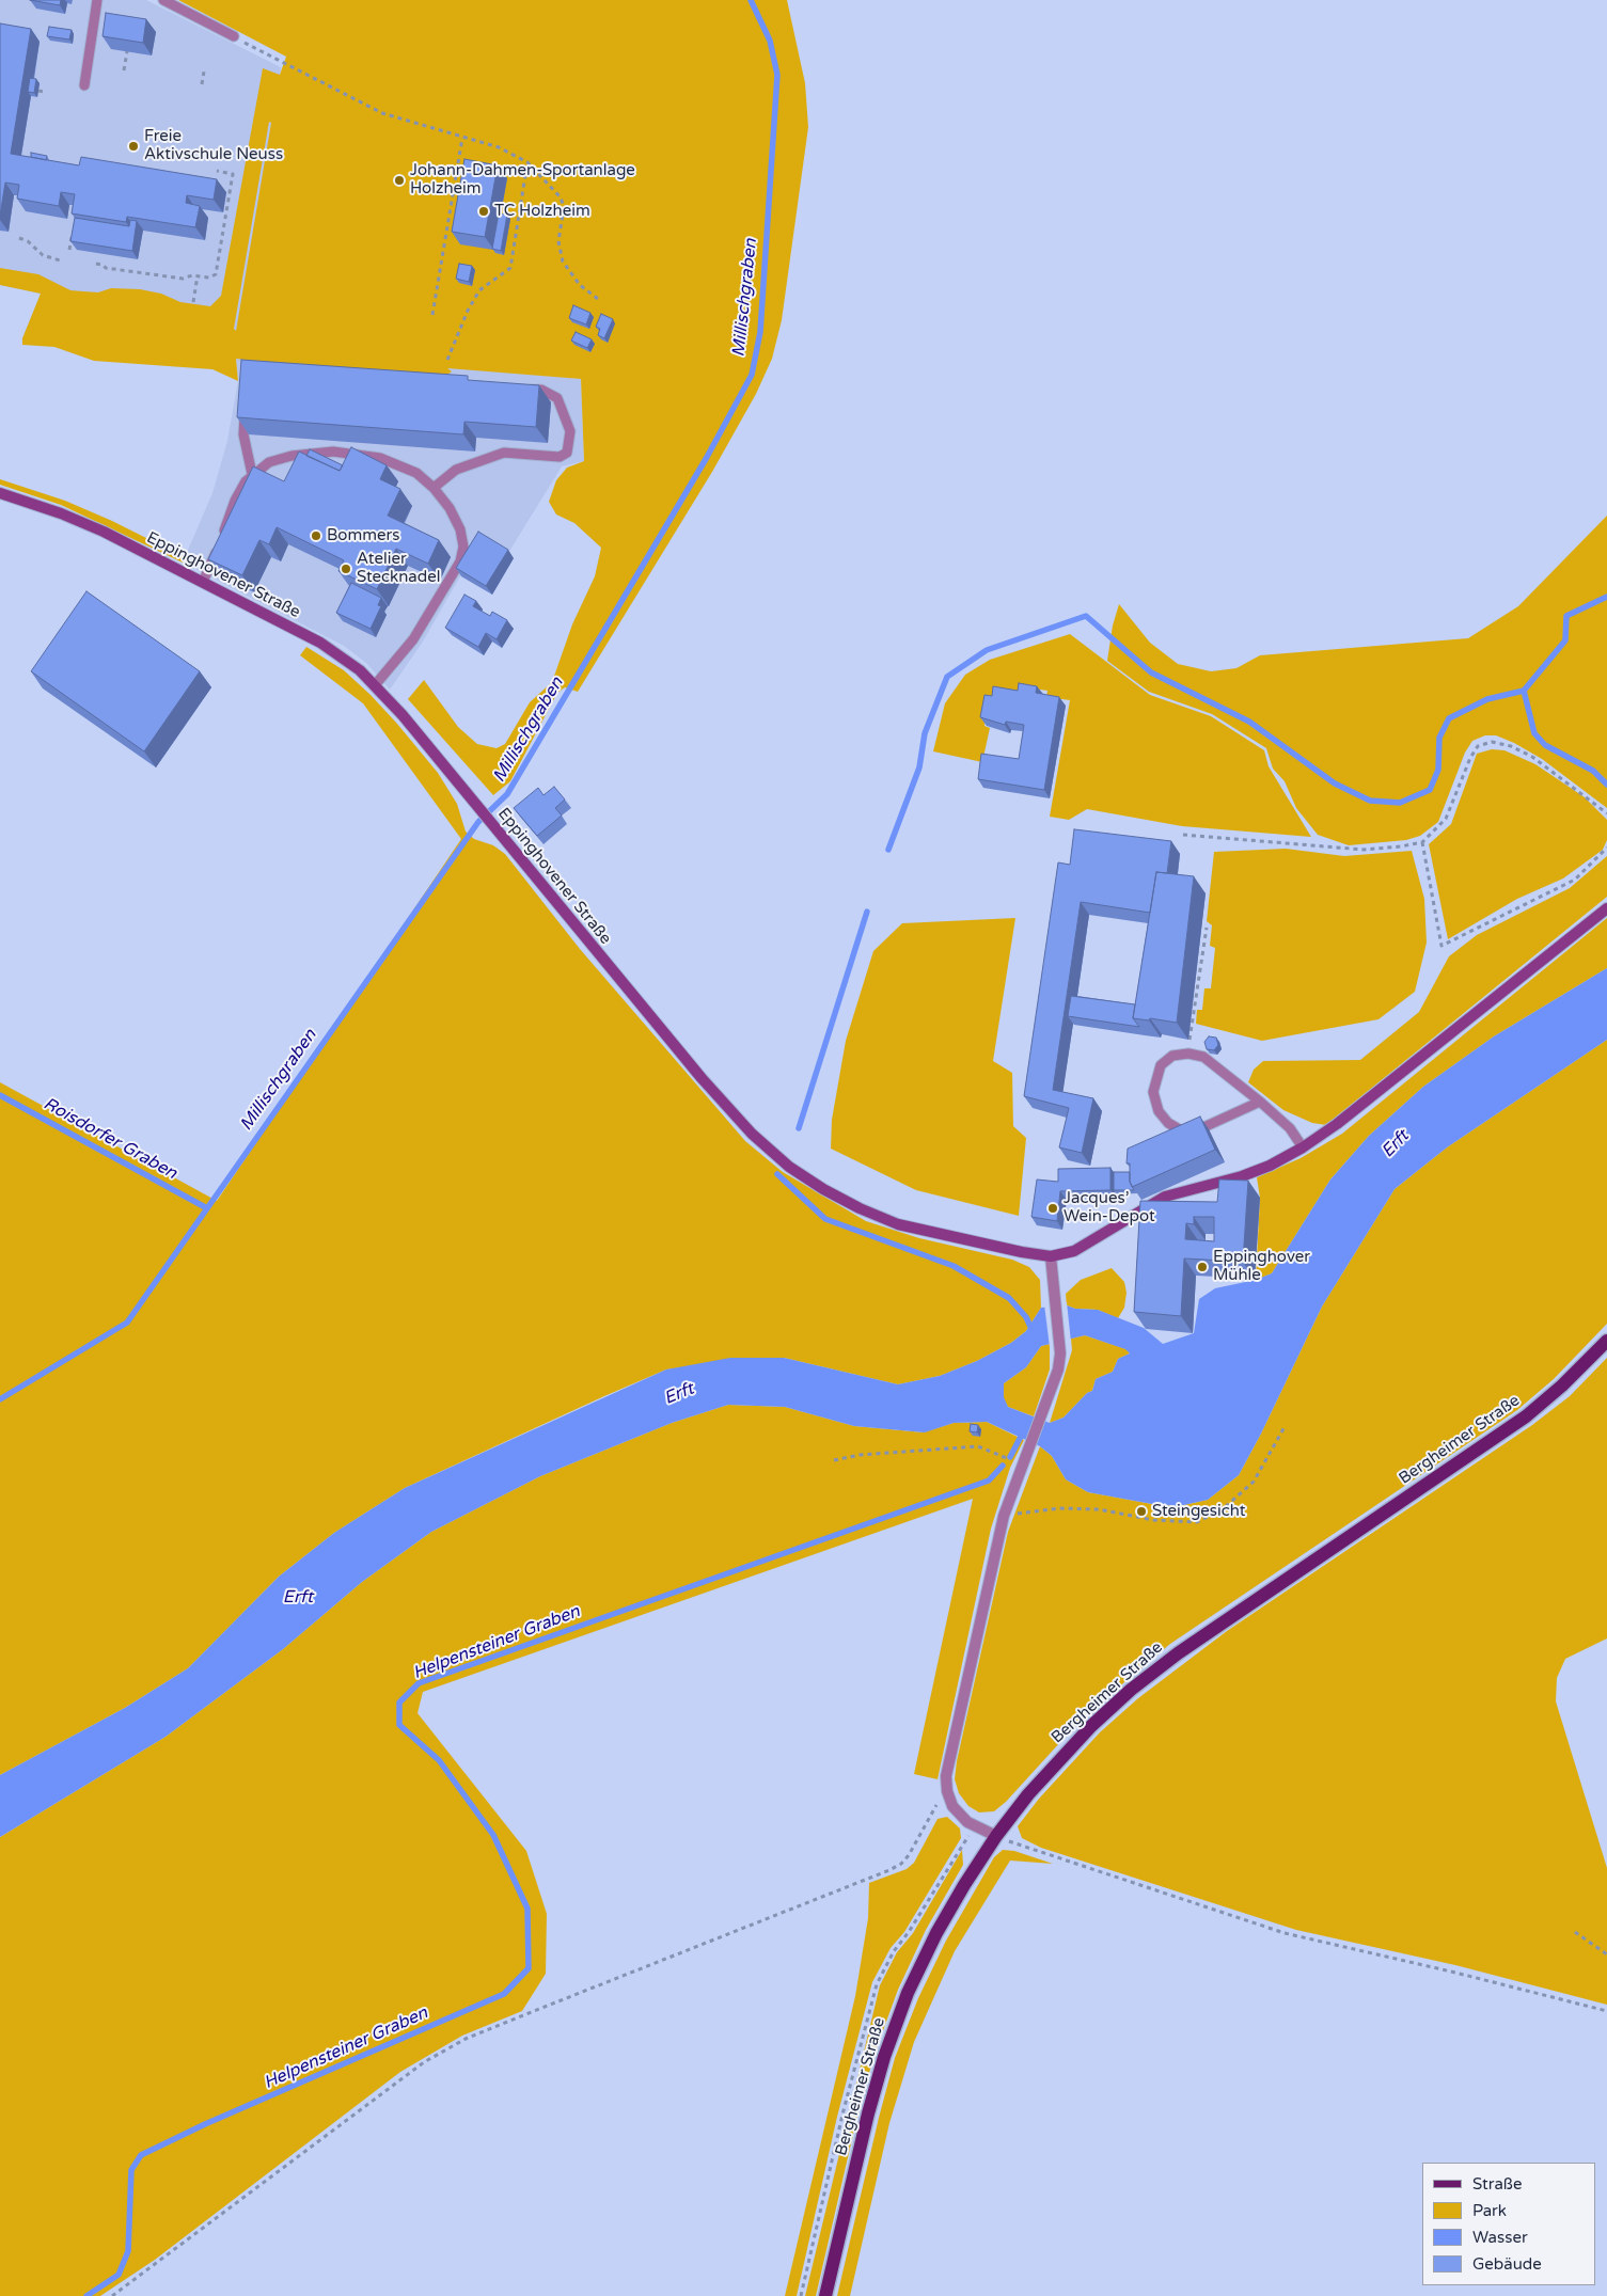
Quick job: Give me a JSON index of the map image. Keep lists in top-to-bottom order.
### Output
{
  "streets": {
    "main road": ["Eppinghovener Straße", "Bergheimer Straße"]
  },
  "water": [
    "Millischgraben",
    "Roisdorfer Graben",
    "Erft",
    "Helpensteiner Graben"
  ],
  "places": [
    "Freie Aktivschule Neuss",
    "Johann-Dahmen-Sportanlage Holzheim",
    "TC Holzheim",
    "Bommers",
    "Atelier Stecknadel",
    "Jacques’ Wein-Depot",
    "Eppinghover Mühle",
    "Steingesicht"
  ],
  "legend": [
    "Straße",
    "Park",
    "Wasser",
    "Gebäude"
  ]
}
